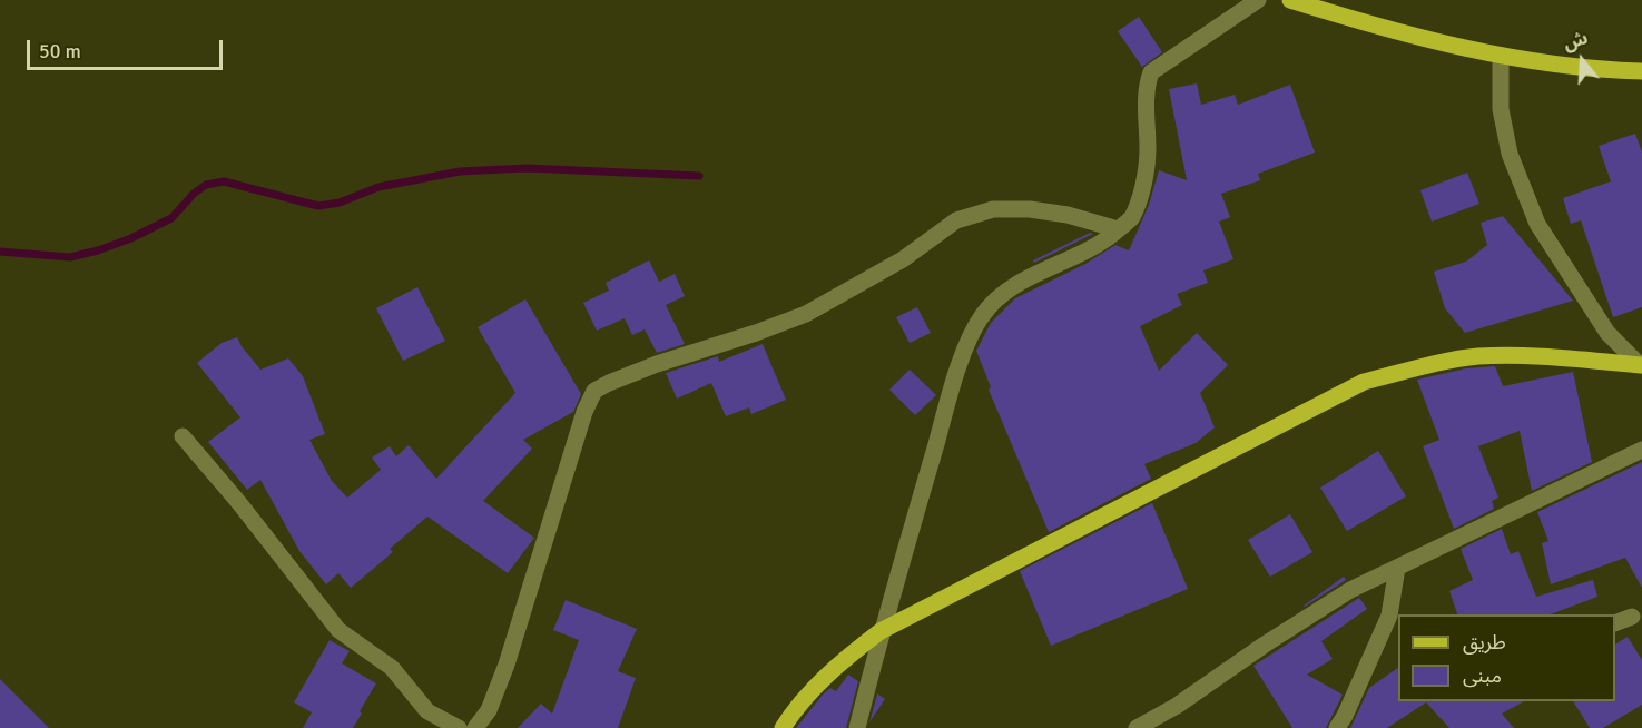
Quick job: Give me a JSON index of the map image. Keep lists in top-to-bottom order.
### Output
{
  "legend": ["طريق", "مبنى"],
  "scale_bar": "50 m",
  "north": "top"
}
